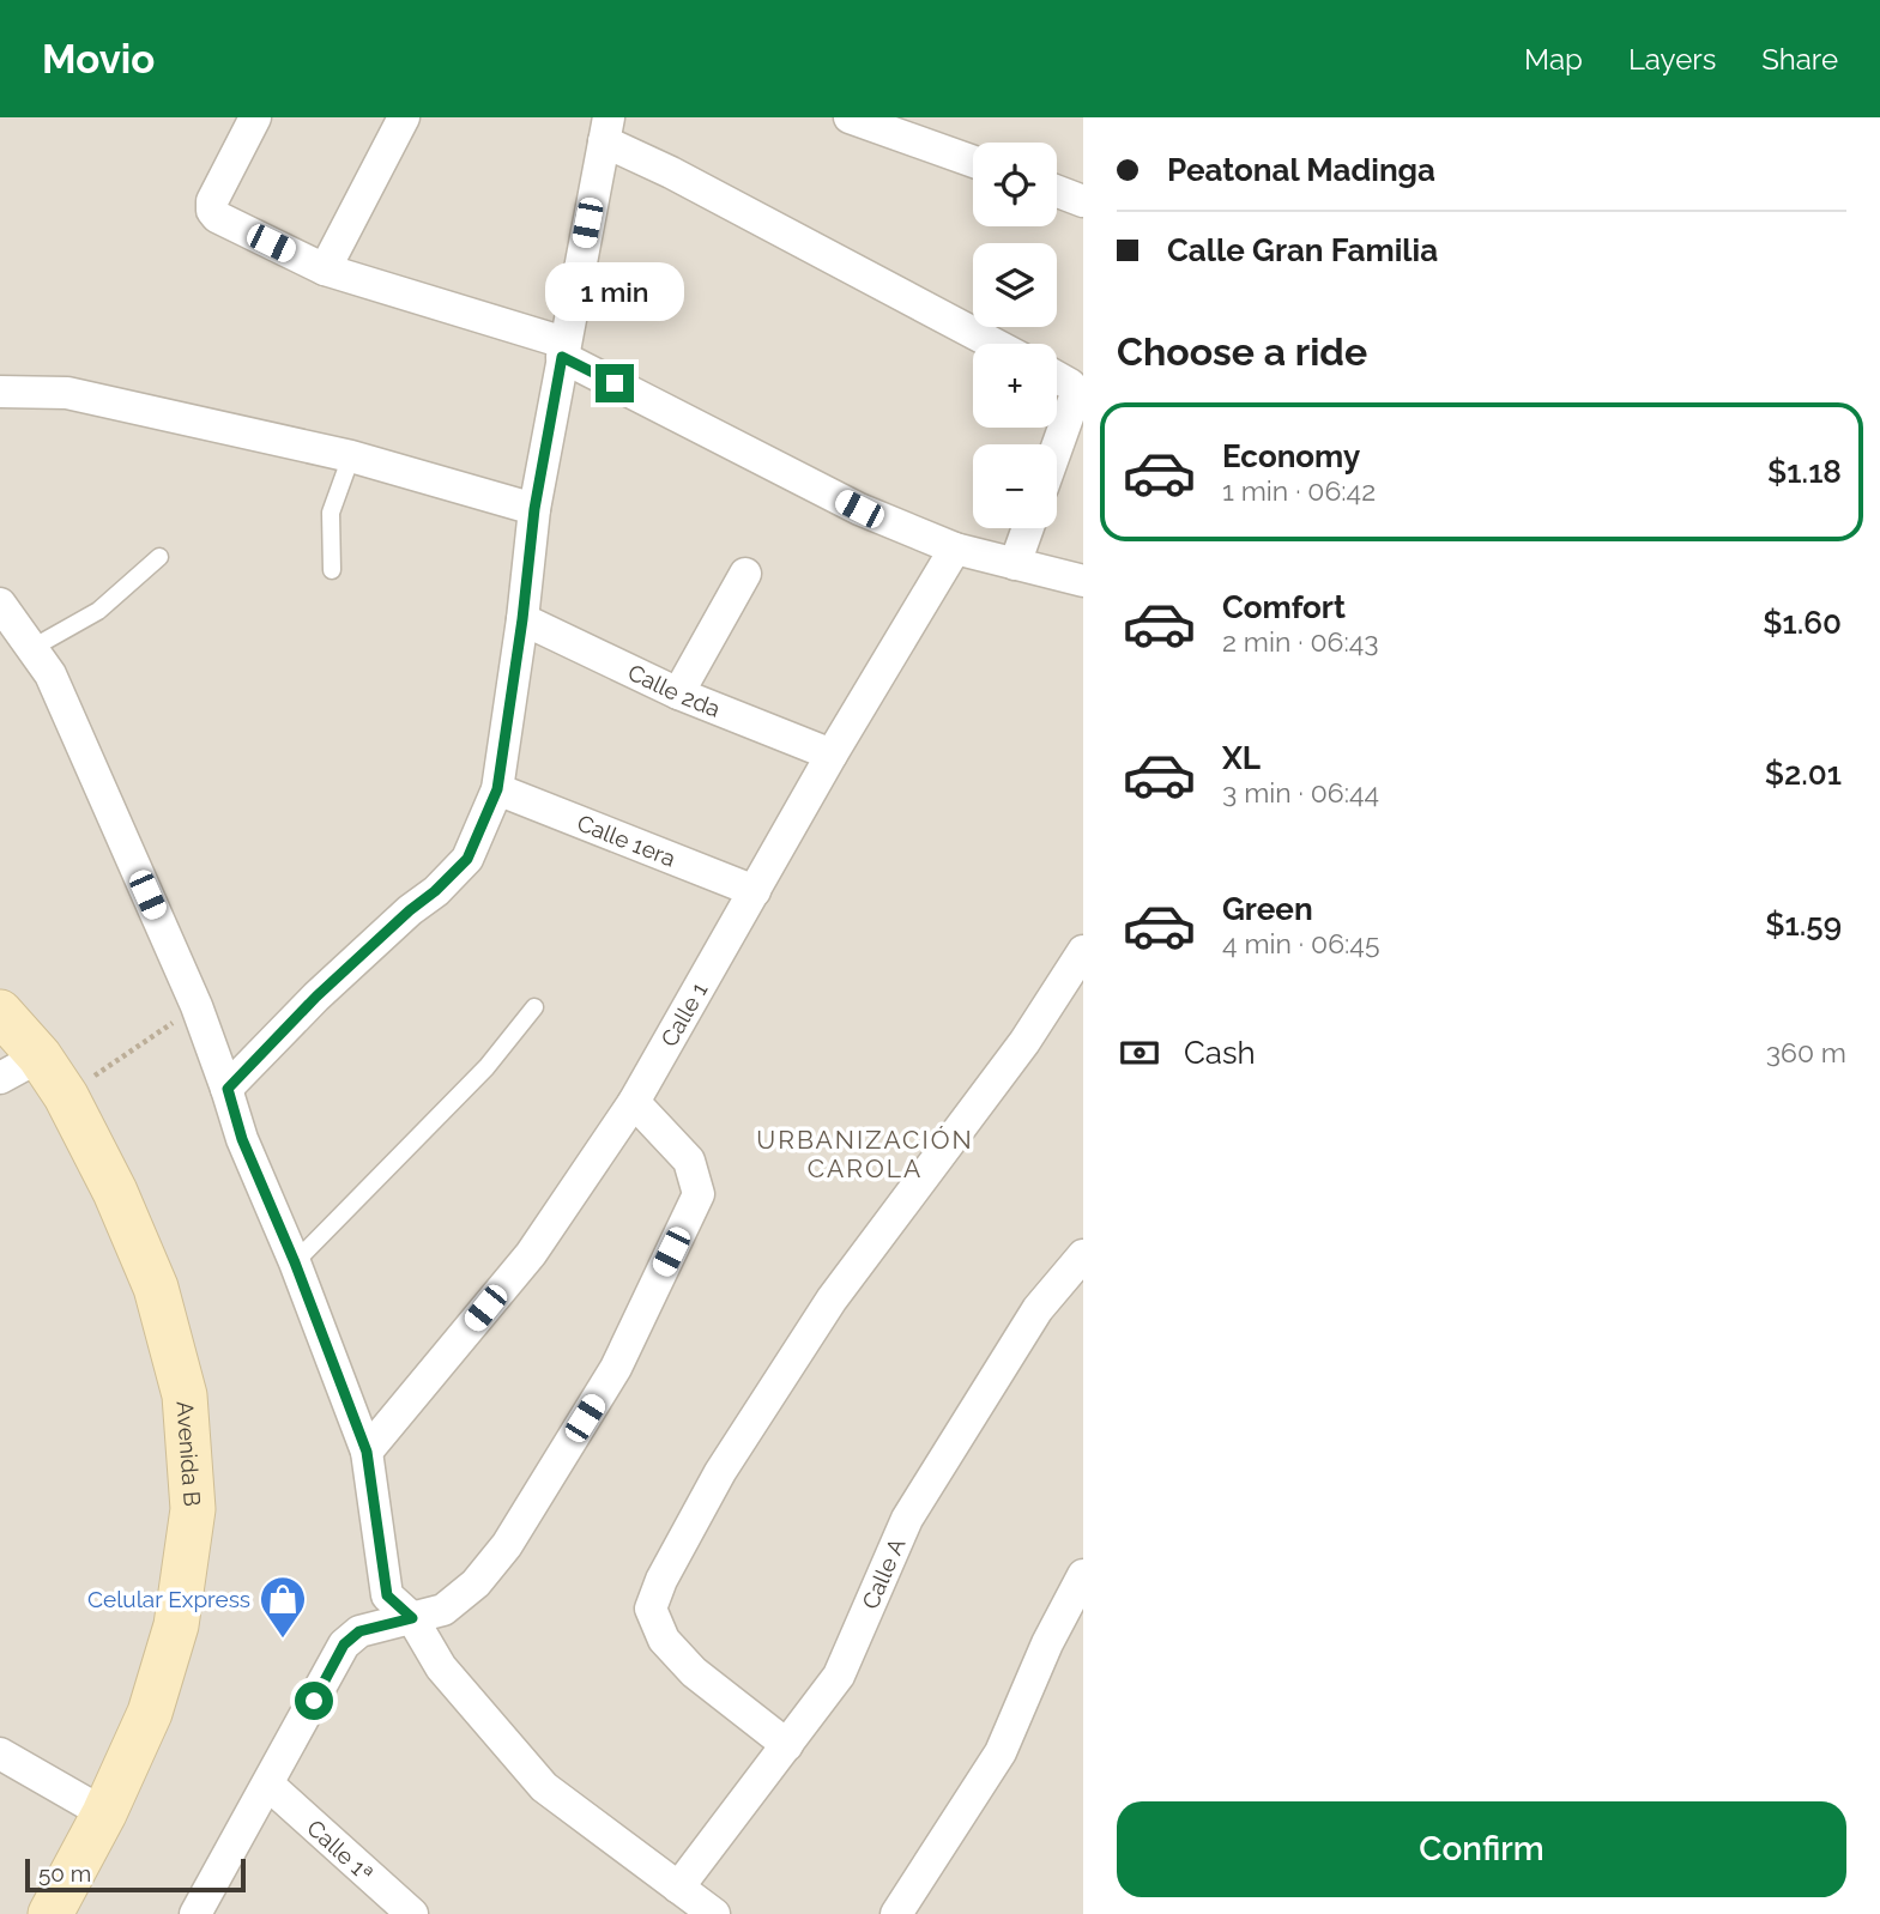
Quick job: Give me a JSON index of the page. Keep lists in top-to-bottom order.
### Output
{
  "streets": {
    "main road": ["Avenida B"],
    "street": [
      "Calle 2da",
      "Calle 1era",
      "Calle 1",
      "Calle A",
      "Calle 1ª"
    ]
  },
  "crossings": [
    ["Calle 2da", "Calle 1"],
    ["Calle 1era", "Calle 1"]
  ],
  "districts": ["URBANIZACIÓN CAROLA"],
  "places": {
    "shop": ["Celular Express"]
  },
  "scale_bar": "50 m",
  "page": {
    "header": "Movio",
    "nav": ["Map", "Layers", "Share"],
    "banner": ["Peatonal Madinga", "Calle Gran Familia"],
    "map_buttons": ["+", "−"],
    "bubble": "1 min",
    "heading": "Choose a ride",
    "list": [
      {
        "name": "Economy",
        "note": "1 min · 06:42",
        "value": "$1.18"
      },
      {
        "name": "Comfort",
        "note": "2 min · 06:43",
        "value": "$1.60"
      },
      {
        "name": "XL",
        "note": "3 min · 06:44",
        "value": "$2.01"
      },
      {
        "name": "Green",
        "note": "4 min · 06:45",
        "value": "$1.59"
      }
    ],
    "pay": ["Cash", "360 m"],
    "buttons": "Confirm",
    "scale": "50 m"
  }
}
